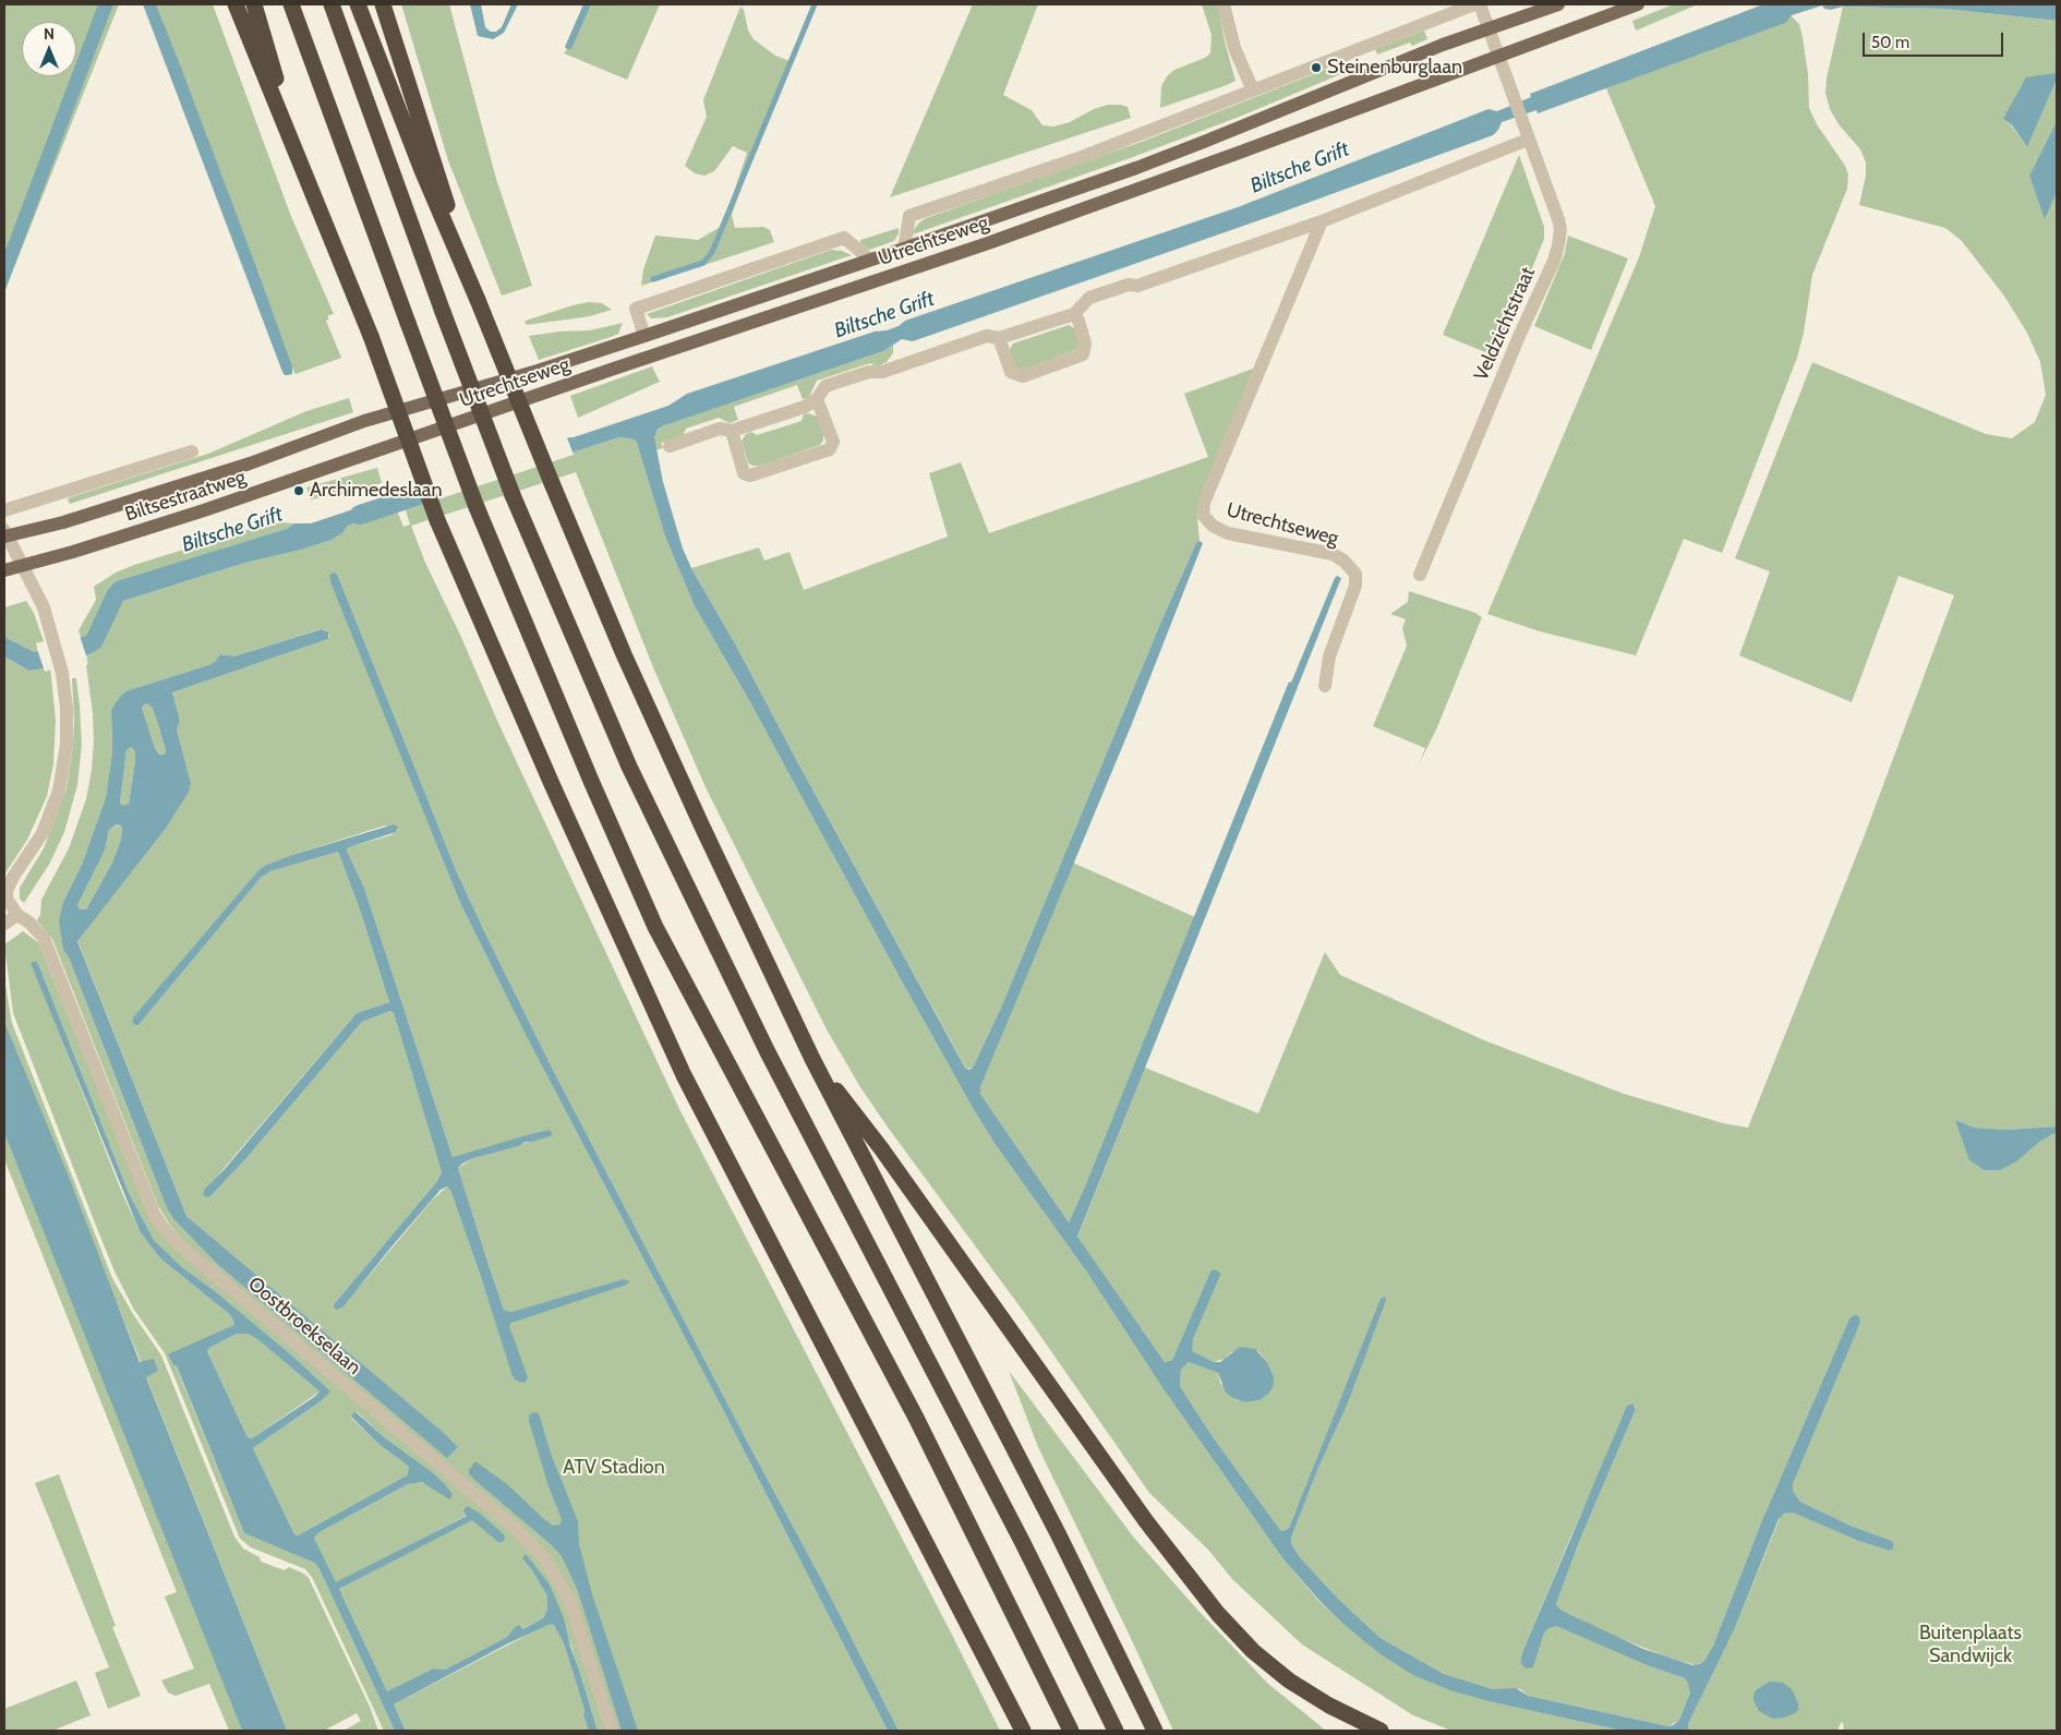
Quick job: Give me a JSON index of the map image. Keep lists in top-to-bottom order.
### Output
{
  "streets": {
    "main road": ["Utrechtseweg", "Biltsestraatweg"],
    "street": ["Veldzichtstraat", "Oostbroekselaan"]
  },
  "crossings": [
    ["Utrechtseweg", "Veldzichtstraat"],
    ["Utrechtseweg", "Biltsestraatweg"]
  ],
  "water": ["Biltsche Grift"],
  "parks": ["ATV Stadion", "Buitenplaats Sandwijck"],
  "places": ["Steinenburglaan", "Archimedeslaan"],
  "scale_bar": "50 m",
  "north": "top"
}
